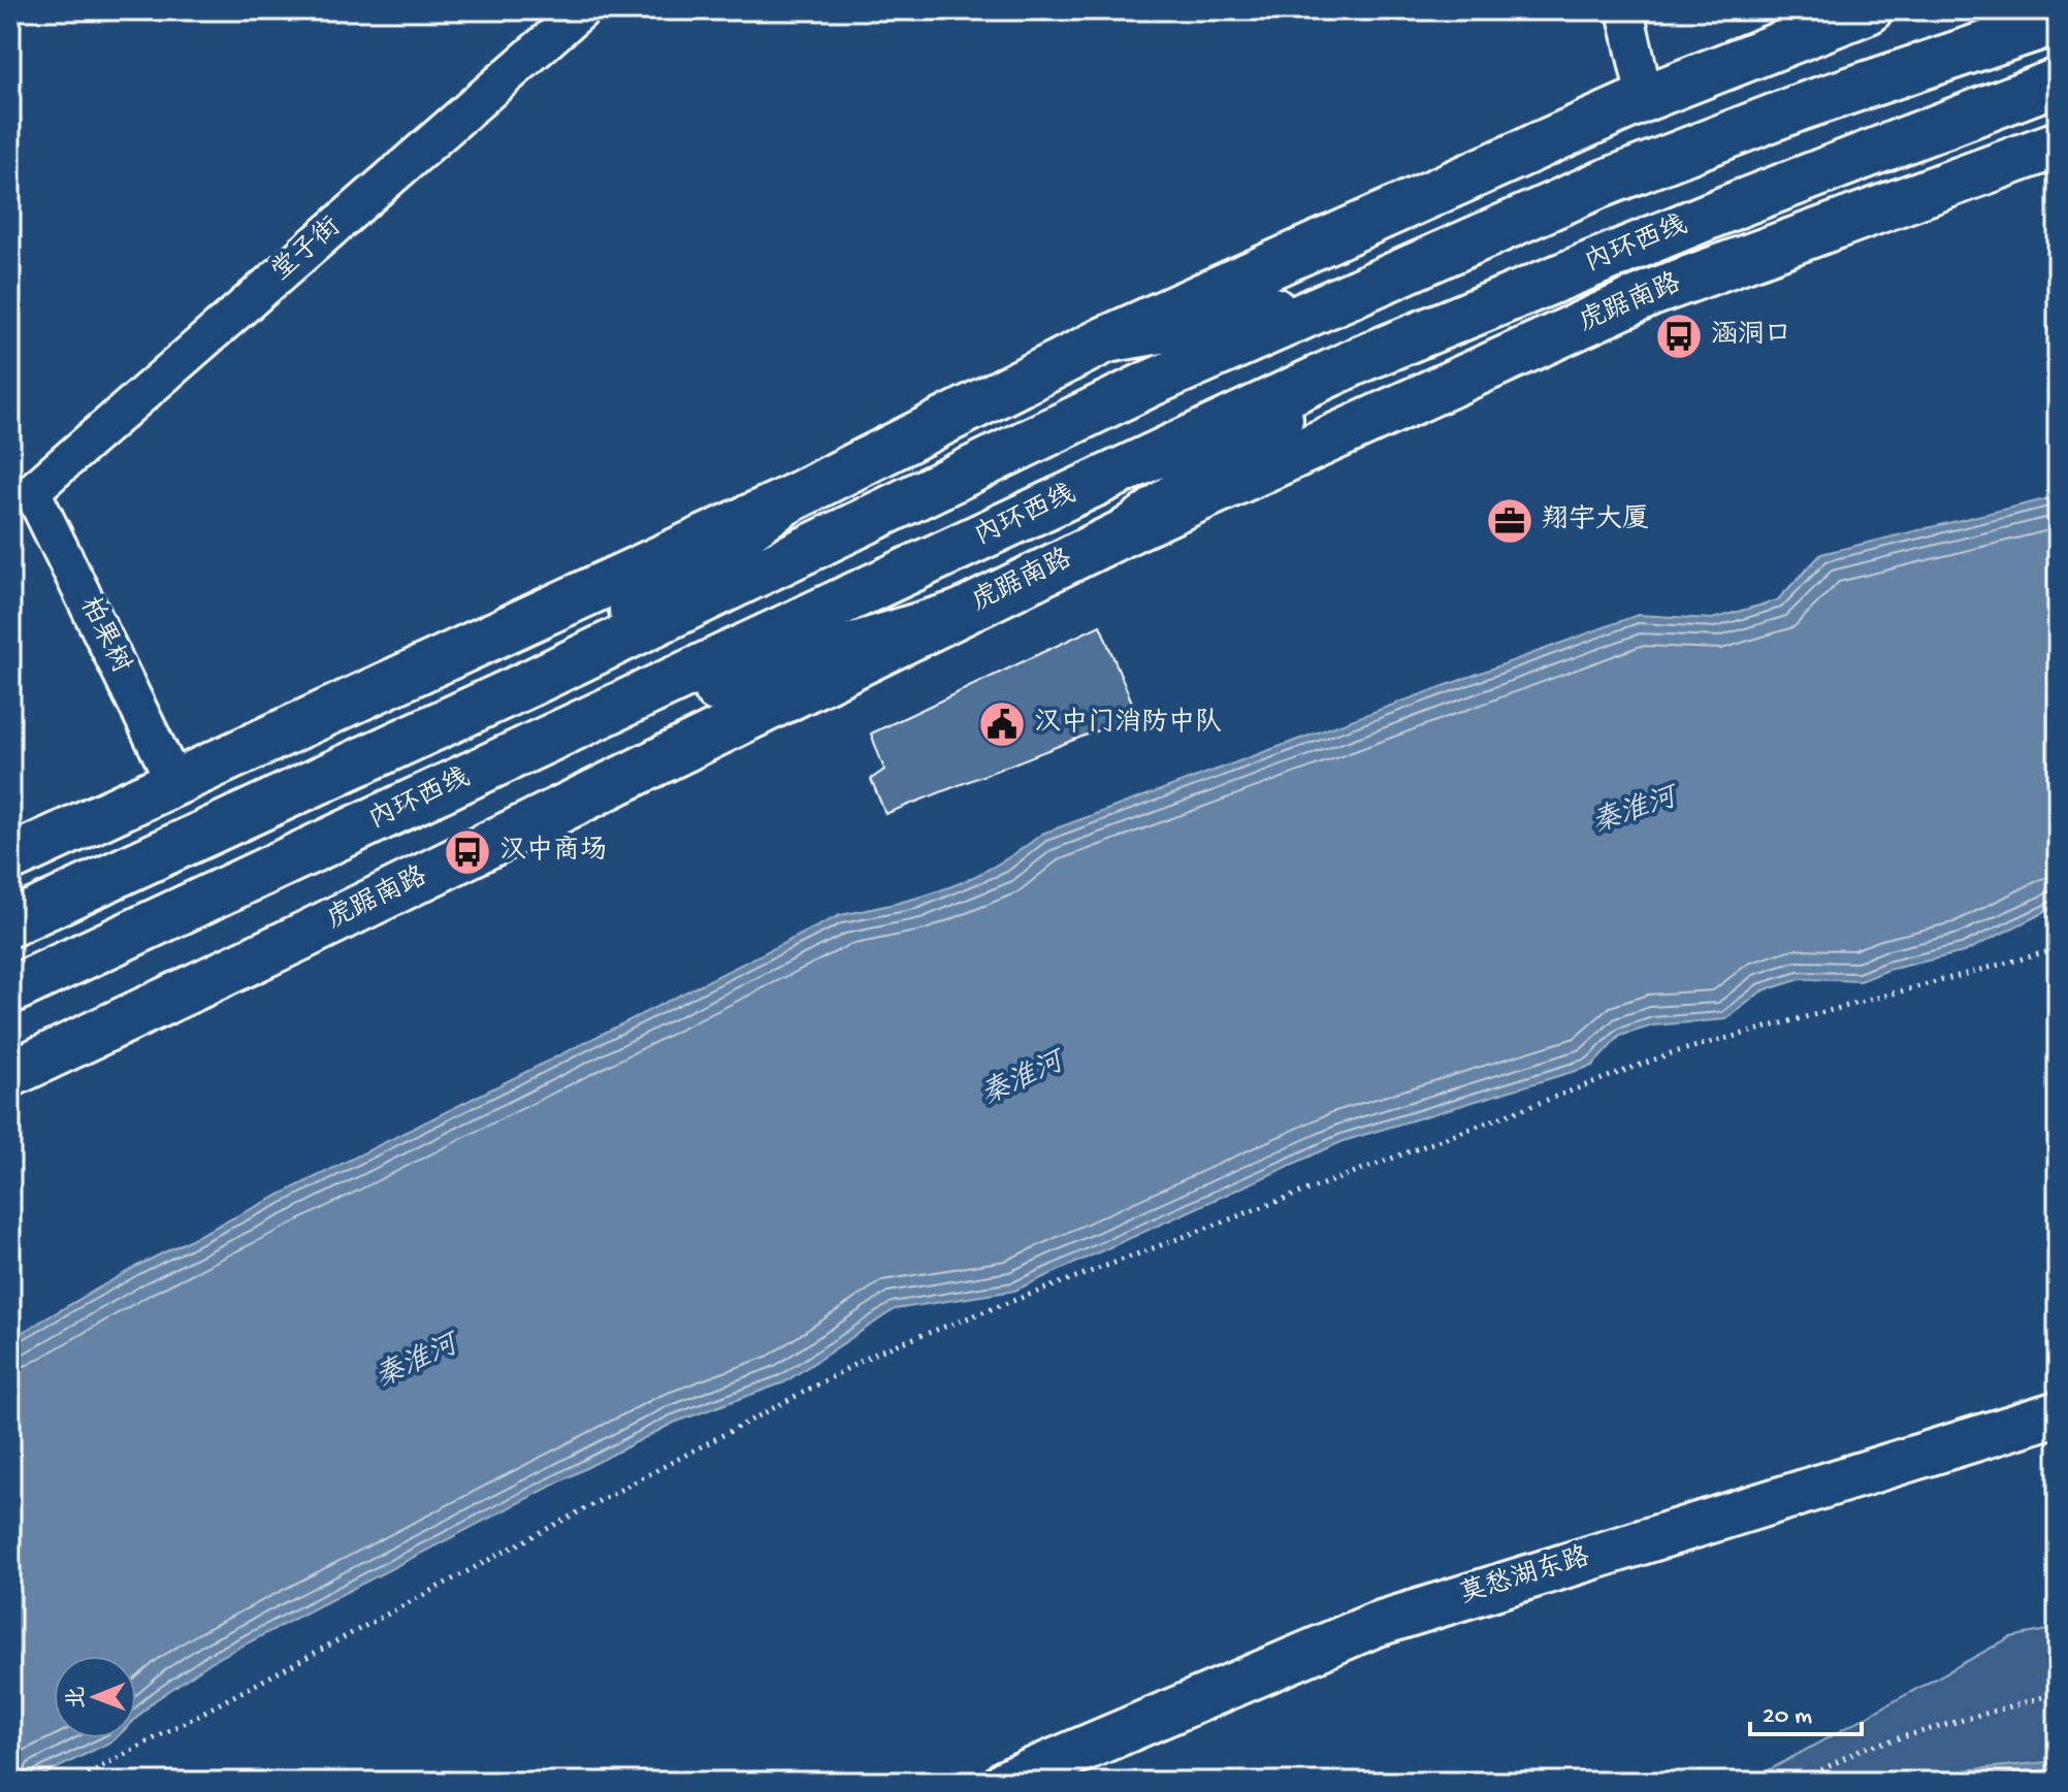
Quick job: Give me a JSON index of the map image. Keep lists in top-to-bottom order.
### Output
{
  "streets": {
    "main road": ["内环西线", "虎踞南路"],
    "street": ["堂子街", "柏果树", "莫愁湖东路"]
  },
  "crossings": [
    ["堂子街", "柏果树"]
  ],
  "water": ["秦淮河"],
  "places": {
    "bus stop": ["涵洞口", "汉中商场"],
    "office": ["翔宇大厦"],
    "public building": ["汉中门消防中队"]
  },
  "scale_bar": "20 m",
  "north": "left"
}
